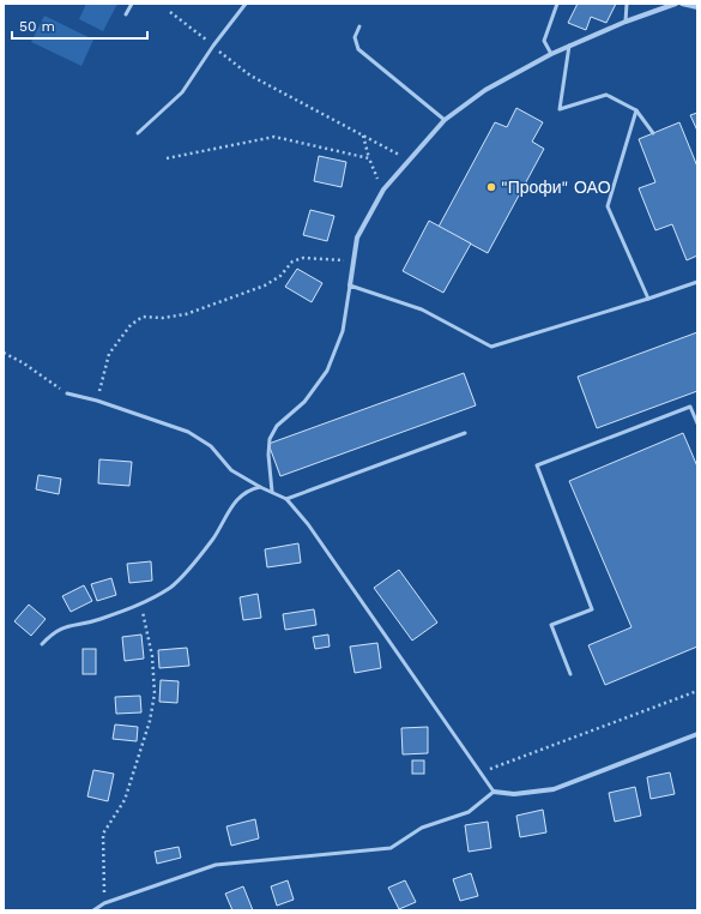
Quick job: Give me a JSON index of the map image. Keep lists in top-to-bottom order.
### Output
{
  "places": ["\"Профи\" ОАО"],
  "scale_bar": "50 m"
}
